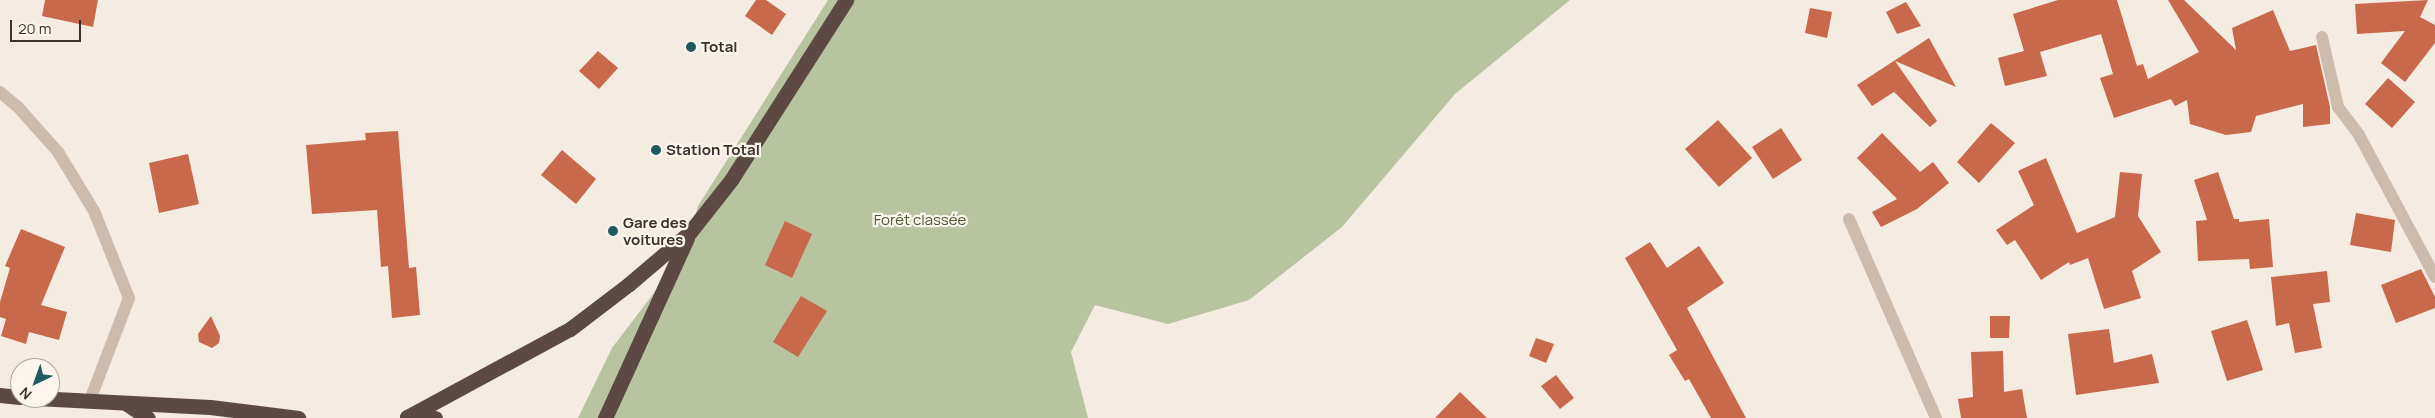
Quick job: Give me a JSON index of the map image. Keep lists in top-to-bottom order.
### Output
{
  "parks": ["Forêt classée"],
  "places": ["Total", "Station Total", "Gare des voitures"],
  "scale_bar": "20 m",
  "north": "bottom left"
}
